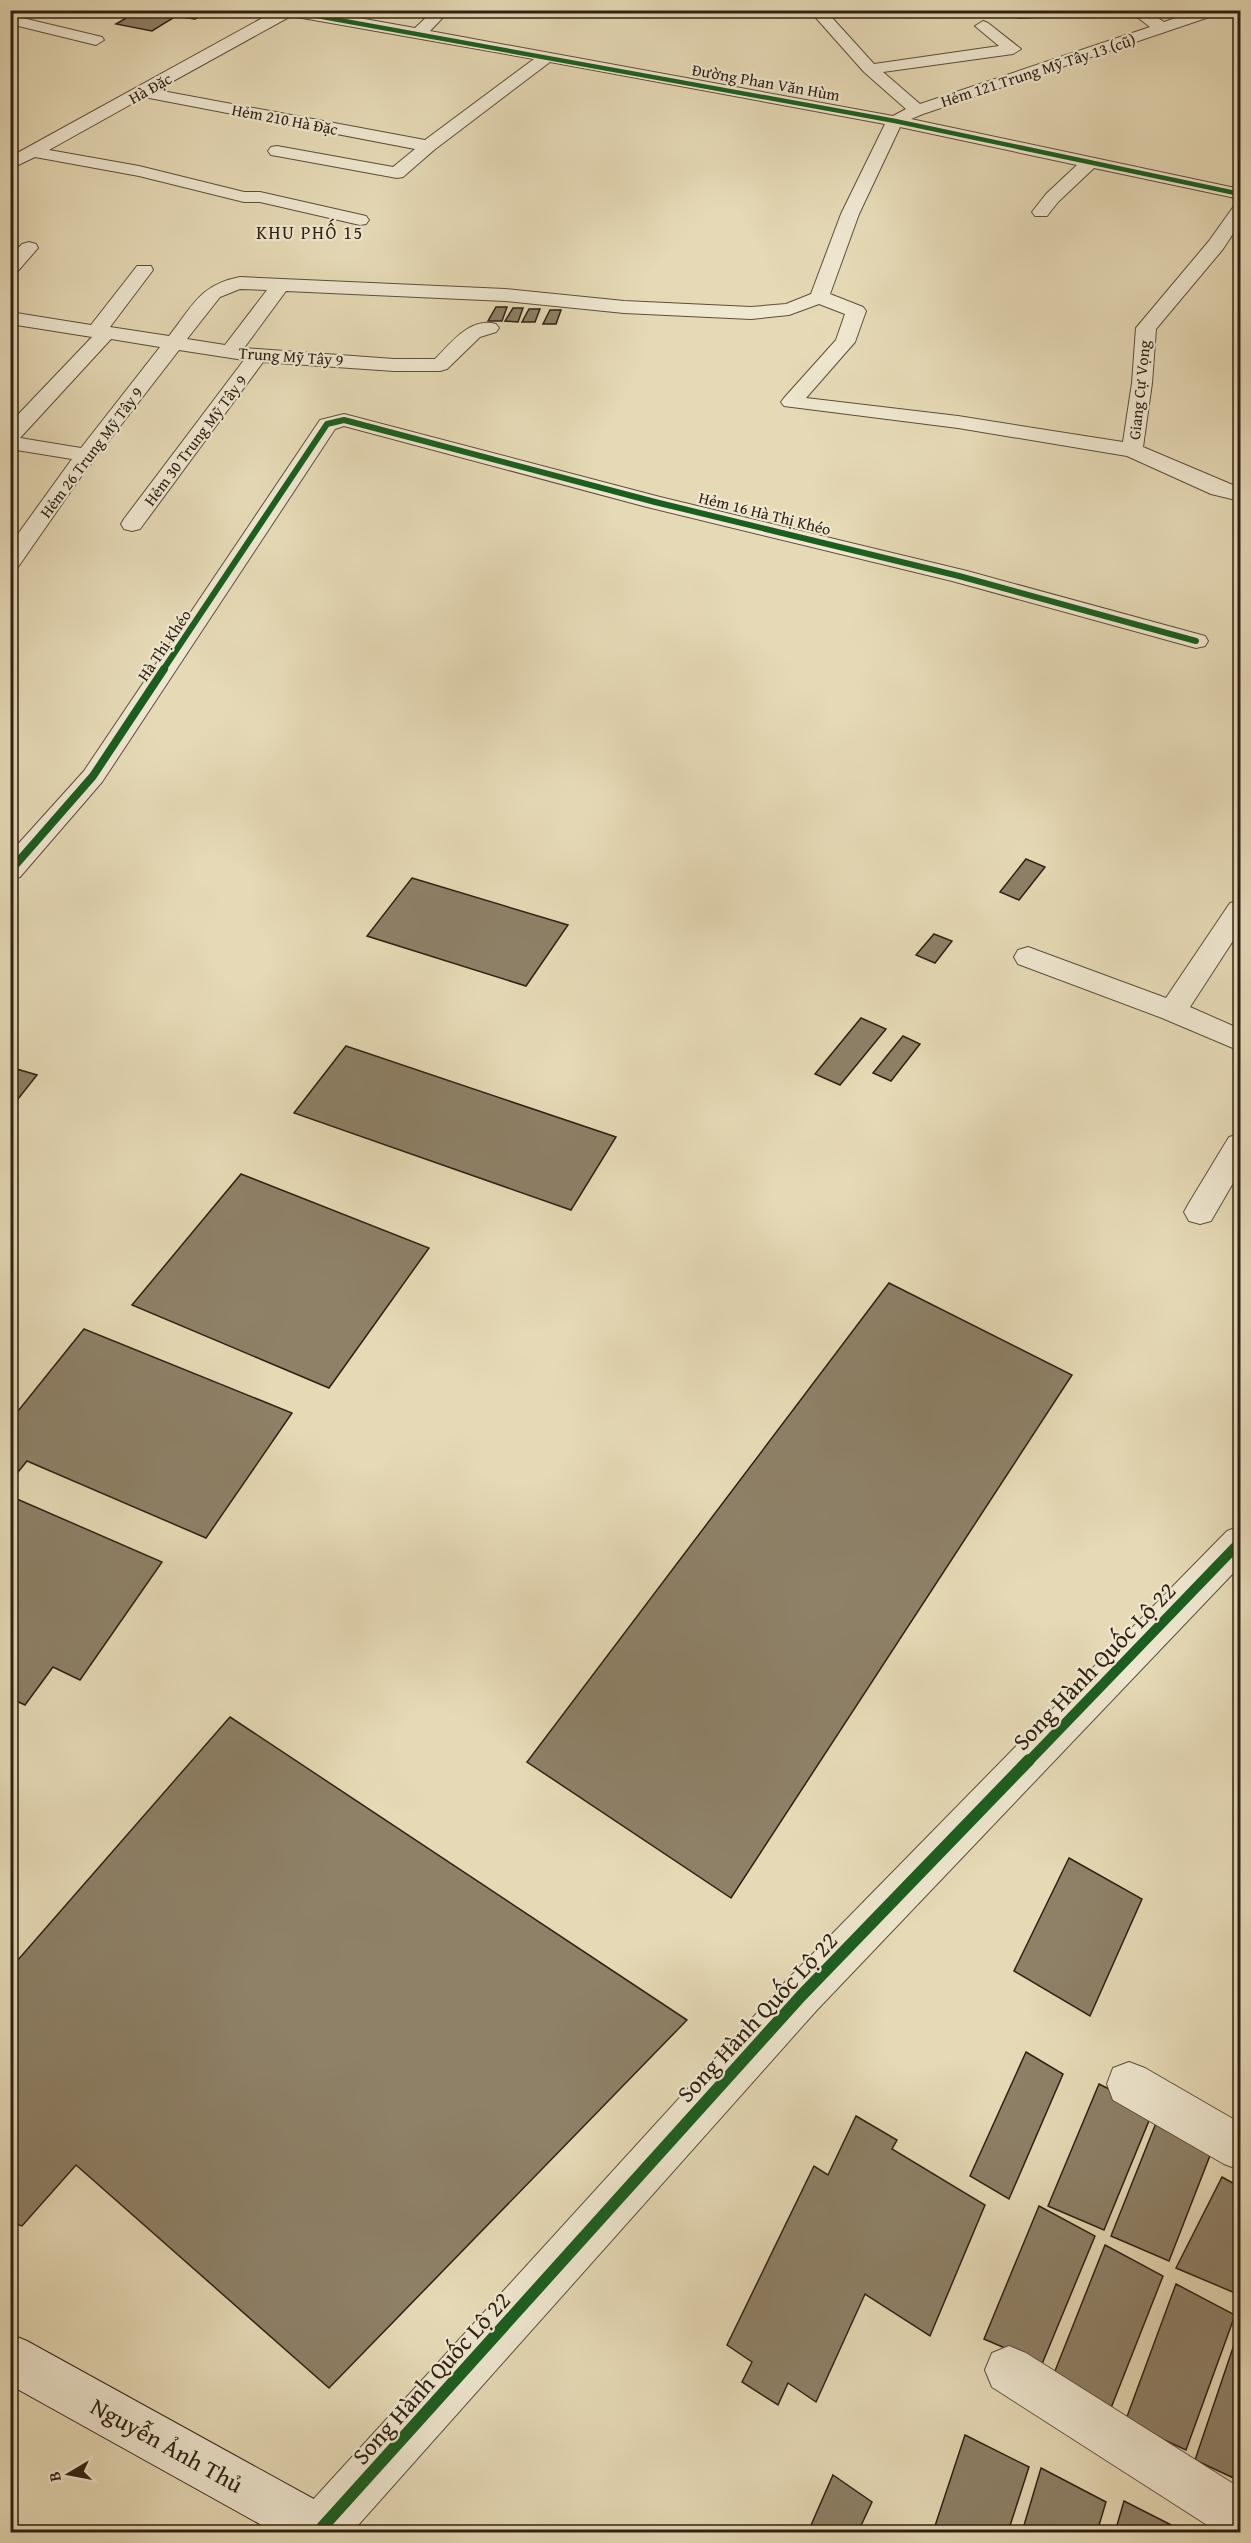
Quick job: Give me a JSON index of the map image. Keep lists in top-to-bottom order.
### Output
{
  "streets": {
    "street": [
      "Hẻm 121 Trung Mỹ Tây 13 (cũ)",
      "Đường Phan Văn Hùm",
      "Hà Đặc",
      "Hẻm 210 Hà Đặc",
      "Trung Mỹ Tây 9",
      "Giang Cự Vọng",
      "Hẻm 30 Trung Mỹ Tây 9",
      "Hẻm 26 Trung Mỹ Tây 9",
      "Hẻm 16 Hà Thị Khéo",
      "Hà Thị Khéo",
      "Song Hành Quốc Lộ 22",
      "Nguyễn Ảnh Thủ"
    ]
  },
  "crossings": [
    ["Hẻm 121 Trung Mỹ Tây 13 (cũ)", "Đường Phan Văn Hùm"],
    ["Đường Phan Văn Hùm", "Hà Đặc"],
    ["Hà Đặc", "Hẻm 210 Hà Đặc"],
    ["Trung Mỹ Tây 9", "Hẻm 30 Trung Mỹ Tây 9"],
    ["Trung Mỹ Tây 9", "Hẻm 26 Trung Mỹ Tây 9"],
    ["Hẻm 16 Hà Thị Khéo", "Hà Thị Khéo"],
    ["Song Hành Quốc Lộ 22", "Nguyễn Ảnh Thủ"]
  ],
  "districts": ["KHU PHỐ 15"],
  "north": "left"
}
